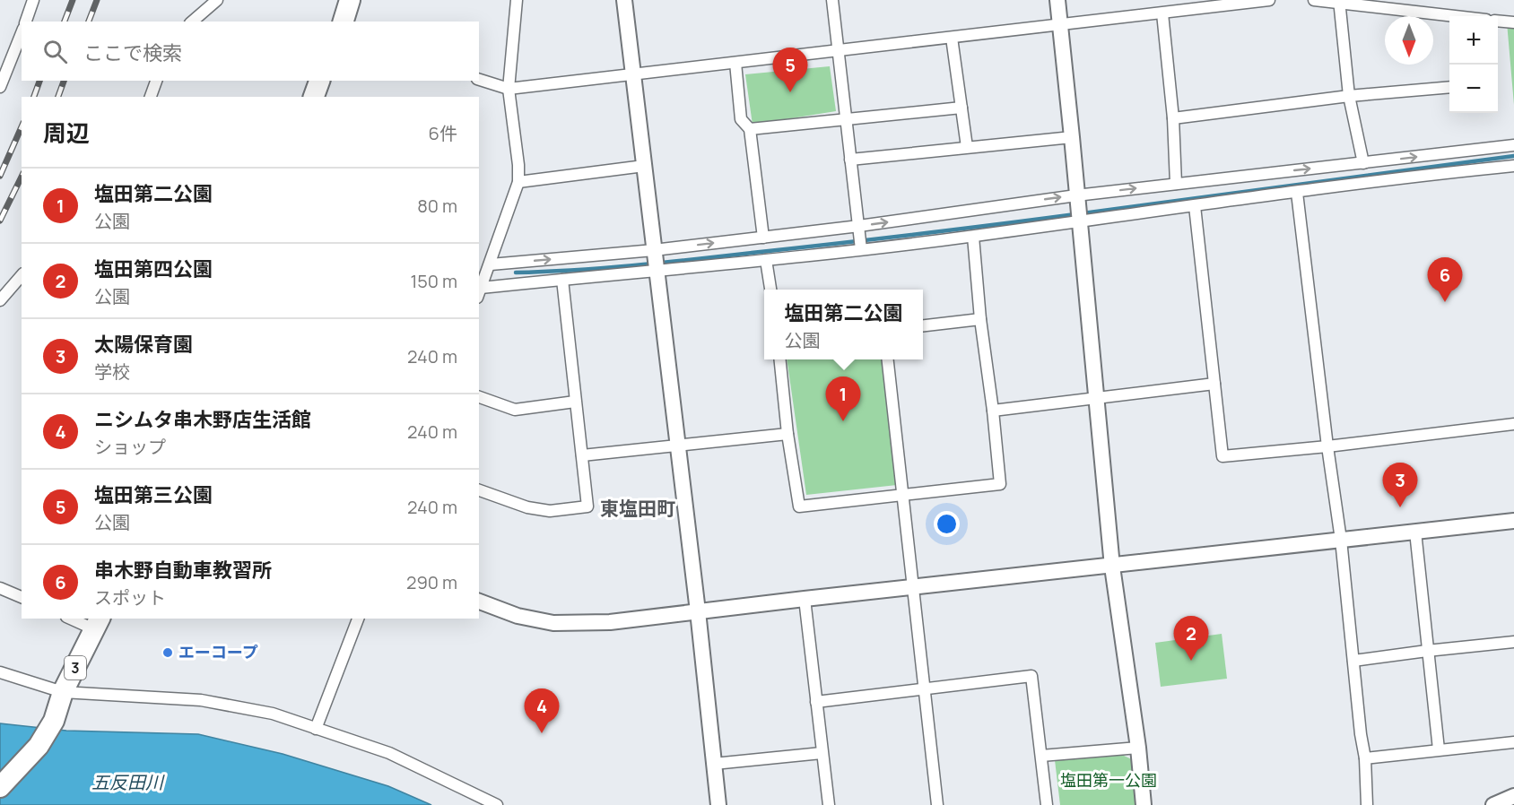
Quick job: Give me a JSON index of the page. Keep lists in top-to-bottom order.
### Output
{
  "streets": {
    "highway": ["3"]
  },
  "districts": ["東塩田町"],
  "water": ["五反田川"],
  "parks": ["塩田第一公園"],
  "places": ["エーコープ"],
  "north": "bottom",
  "page": {
    "map_buttons": ["+", "−"],
    "search": "ここで検索",
    "pins": [
      "5",
      "6",
      "1",
      "3",
      "2",
      "4"
    ],
    "heading": ["周辺", "6件"],
    "list": [
      {
        "mark": "1",
        "name": "塩田第二公園",
        "note": "公園",
        "value": "80 m"
      },
      {
        "mark": "2",
        "name": "塩田第四公園",
        "note": "公園",
        "value": "150 m"
      },
      {
        "mark": "3",
        "name": "太陽保育園",
        "note": "学校",
        "value": "240 m"
      },
      {
        "mark": "4",
        "name": "ニシムタ串木野店生活館",
        "note": "ショップ",
        "value": "240 m"
      },
      {
        "mark": "5",
        "name": "塩田第三公園",
        "note": "公園",
        "value": "240 m"
      },
      {
        "mark": "6",
        "name": "串木野自動車教習所",
        "note": "スポット",
        "value": "290 m"
      }
    ],
    "popup": ["塩田第二公園", "公園"]
  }
}
